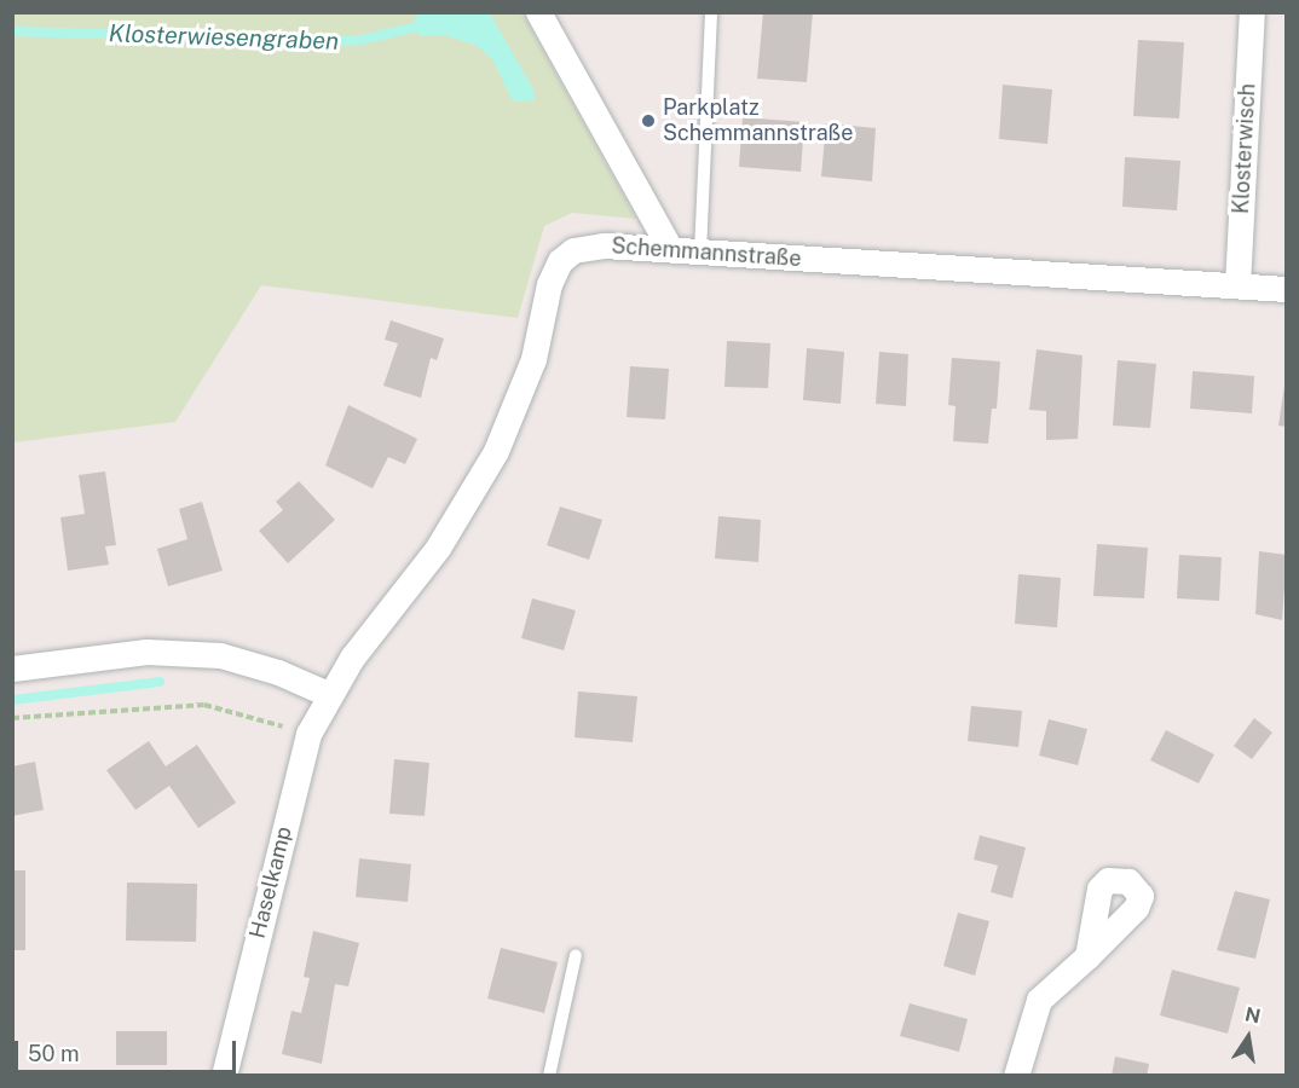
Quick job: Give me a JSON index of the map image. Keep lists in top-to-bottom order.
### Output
{
  "streets": {
    "street": ["Klosterwisch", "Schemmannstraße", "Haselkamp"]
  },
  "crossings": [
    ["Klosterwisch", "Schemmannstraße"],
    ["Schemmannstraße", "Haselkamp"]
  ],
  "water": ["Klosterwiesengraben"],
  "places": ["Parkplatz Schemmannstraße"],
  "scale_bar": "50 m",
  "north": "top"
}
